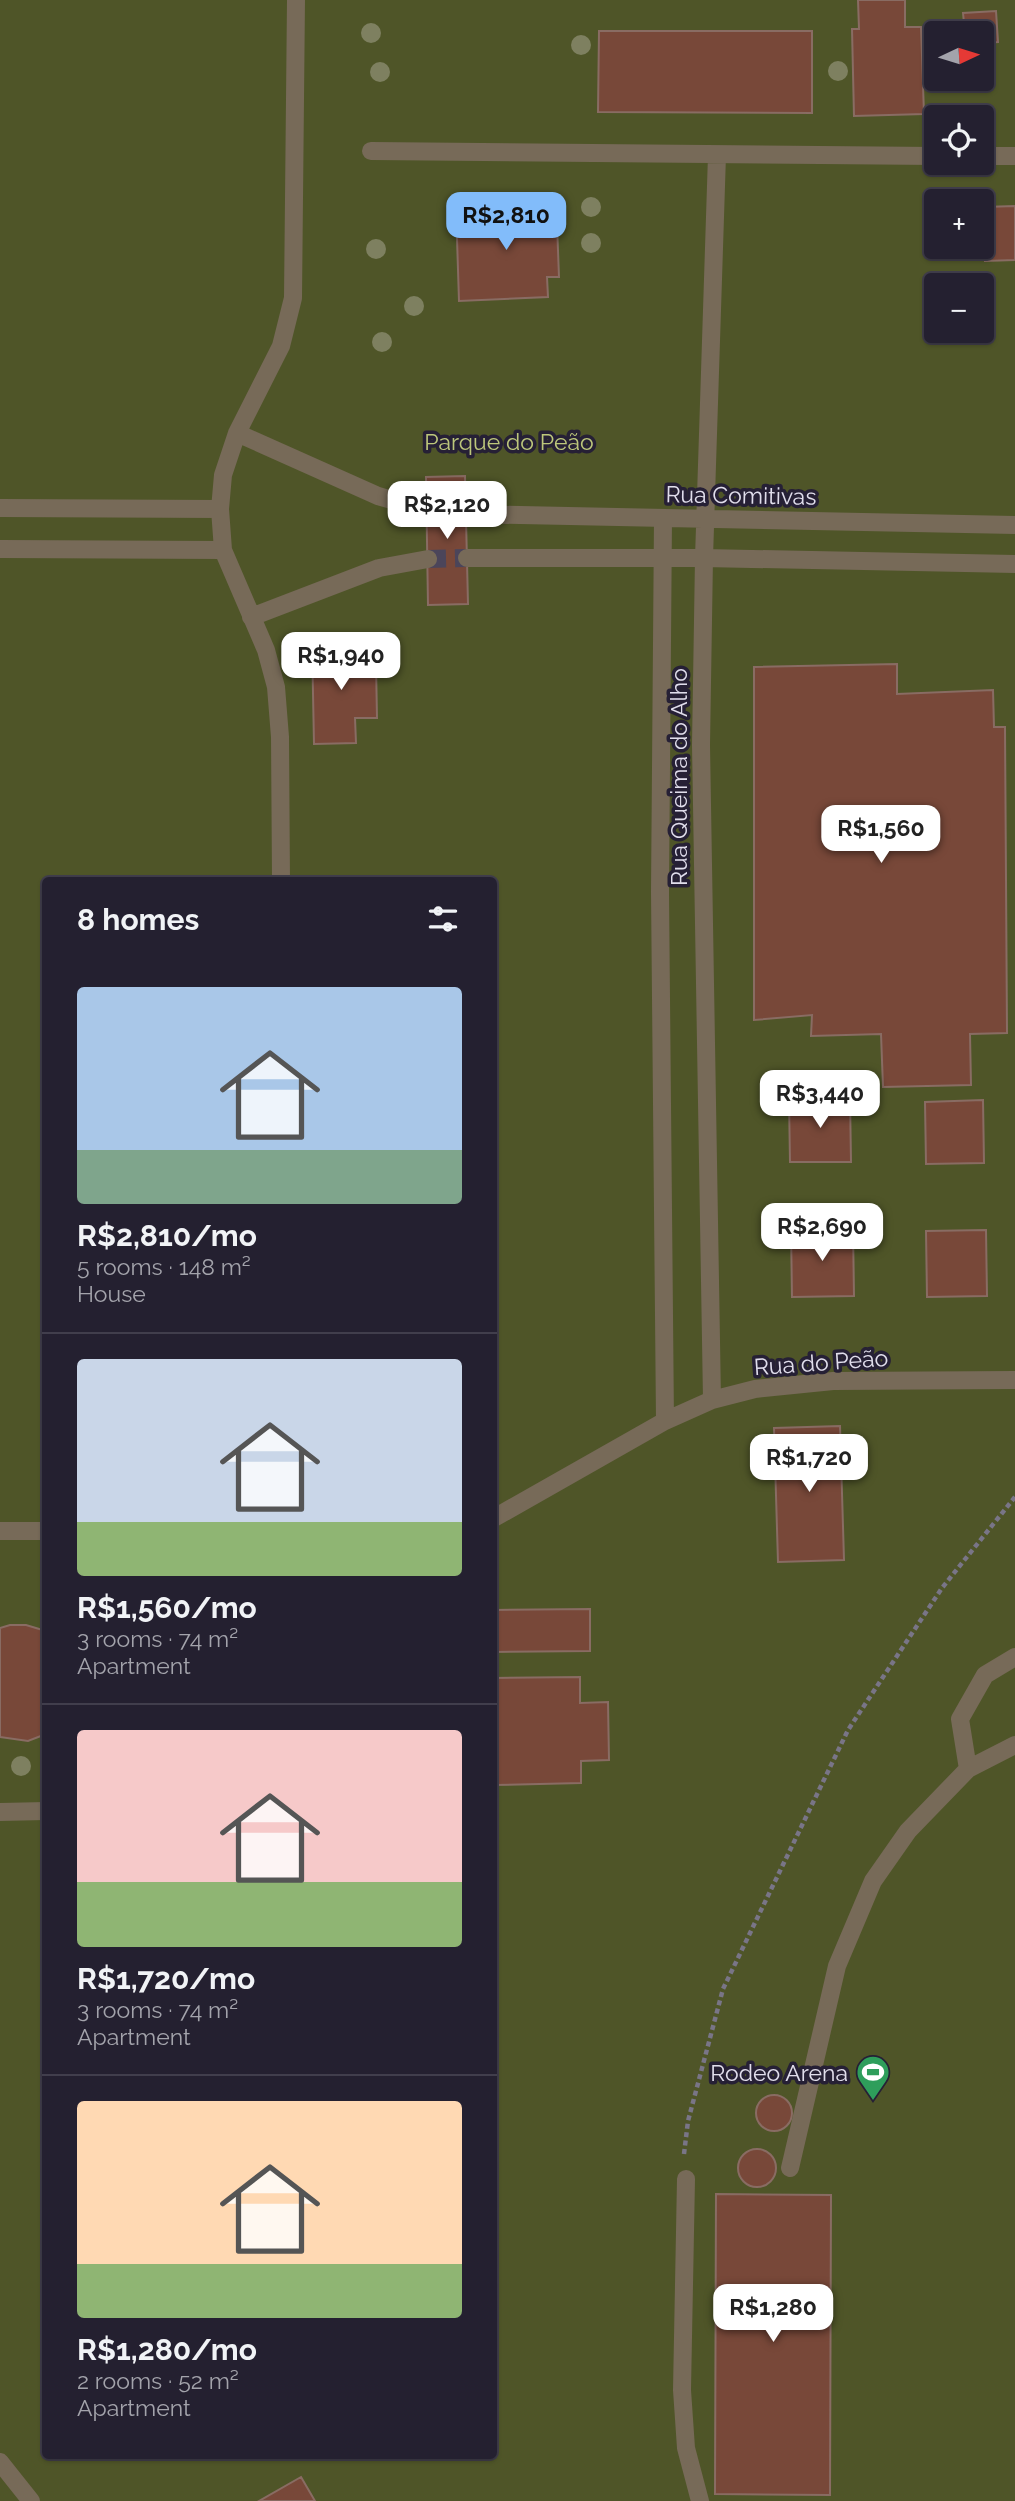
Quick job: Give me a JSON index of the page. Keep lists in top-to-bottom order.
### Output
{
  "streets": {
    "lane": ["Rua Comitivas", "Rua Queima do Alho", "Rua do Peão"]
  },
  "crossings": [
    ["Rua Comitivas", "Rua Queima do Alho"],
    ["Rua Queima do Alho", "Rua do Peão"]
  ],
  "parks": ["Parque do Peão"],
  "places": {
    "sports": ["Rodeo Arena"]
  },
  "north": "right",
  "page": {
    "map_buttons": ["+", "−"],
    "price": [
      "R$2,810",
      "R$2,120",
      "R$1,940",
      "R$1,560",
      "R$3,440",
      "R$2,690",
      "R$1,720",
      "R$1,280"
    ],
    "heading": "8 homes",
    "list": [
      {
        "name": "R$2,810/mo",
        "note": "5 rooms · 148 m² · House"
      },
      {
        "name": "R$1,560/mo",
        "note": "3 rooms · 74 m² · Apartment"
      },
      {
        "name": "R$1,720/mo",
        "note": "3 rooms · 74 m² · Apartment"
      },
      {
        "name": "R$1,280/mo",
        "note": "2 rooms · 52 m² · Apartment"
      }
    ]
  }
}
